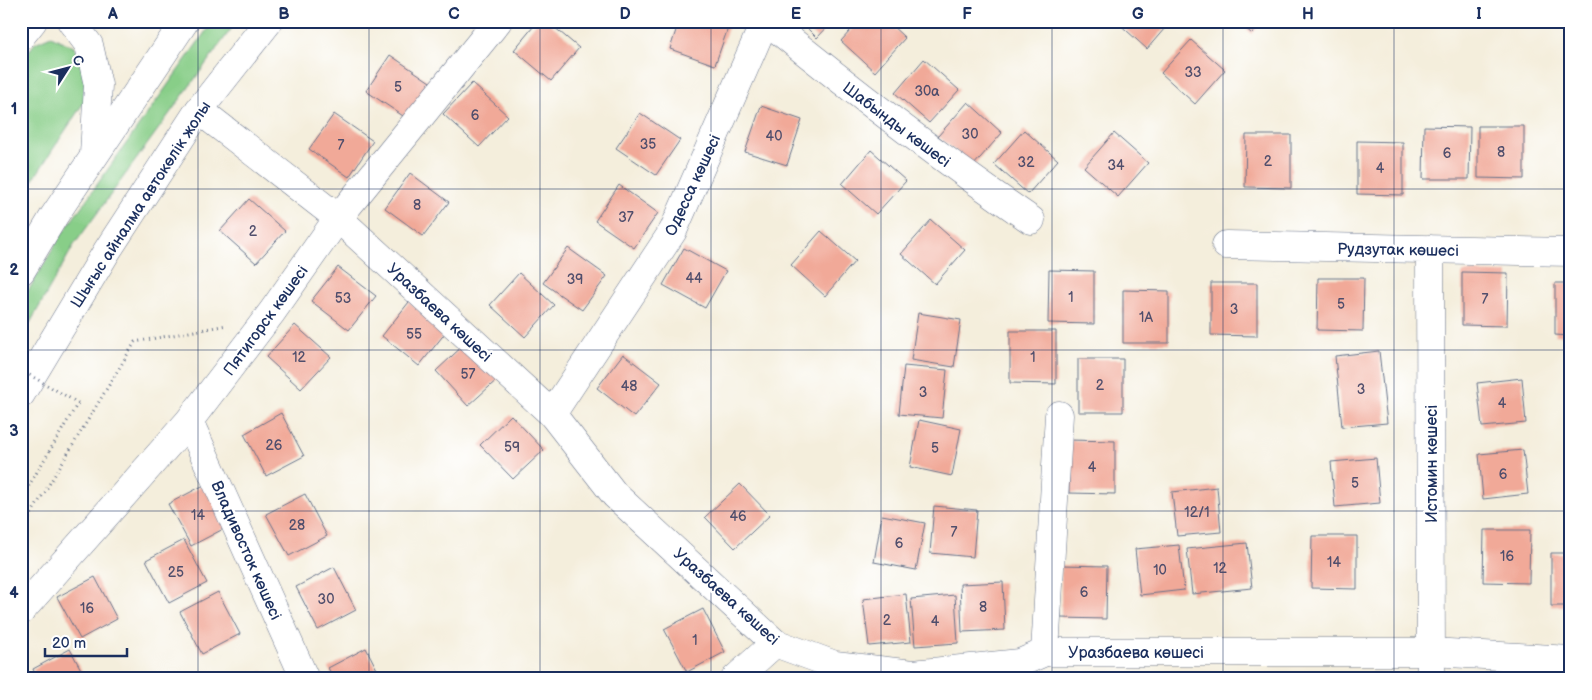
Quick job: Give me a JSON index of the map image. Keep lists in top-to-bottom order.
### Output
{
  "streets": {
    "street": [
      "Шабынды көшесі",
      "Одесса көшесі",
      "Шығыс айналма автокөлік жолы",
      "Рудзутак көшесі",
      "Уразбаева көшесі",
      "Пятигорск көшесі",
      "Истомин көшесі",
      "Владивосток көшесі"
    ]
  },
  "crossings": [
    ["Шабынды көшесі", "Одесса көшесі"],
    ["Одесса көшесі", "Уразбаева көшесі"],
    ["Шығыс айналма автокөлік жолы", "Уразбаева көшесі"],
    ["Рудзутак көшесі", "Истомин көшесі"],
    ["Уразбаева көшесі", "Пятигорск көшесі"],
    ["Уразбаева көшесі", "Истомин көшесі"],
    ["Пятигорск көшесі", "Владивосток көшесі"]
  ],
  "house_numbers": [
    "33",
    "5",
    "30а",
    "6",
    "30",
    "40",
    "35",
    "7",
    "8",
    "6",
    "2",
    "32",
    "34",
    "4",
    "8",
    "37",
    "2",
    "44",
    "39",
    "1",
    "53",
    "7",
    "5",
    "3",
    "1А",
    "55",
    "12",
    "1",
    "57",
    "2",
    "48",
    "3",
    "3",
    "4",
    "26",
    "59",
    "5",
    "4",
    "6",
    "5",
    "12/1",
    "14",
    "46",
    "28",
    "7",
    "6",
    "16",
    "14",
    "12",
    "10",
    "25",
    "6",
    "30",
    "8",
    "16",
    "2",
    "4",
    "1"
  ],
  "scale_bar": "20 m",
  "north": "top right",
  "grid": {
    "columns": [
      "A",
      "B",
      "C",
      "D",
      "E",
      "F",
      "G",
      "H",
      "I"
    ],
    "rows": [
      "1",
      "2",
      "3",
      "4"
    ]
  }
}
